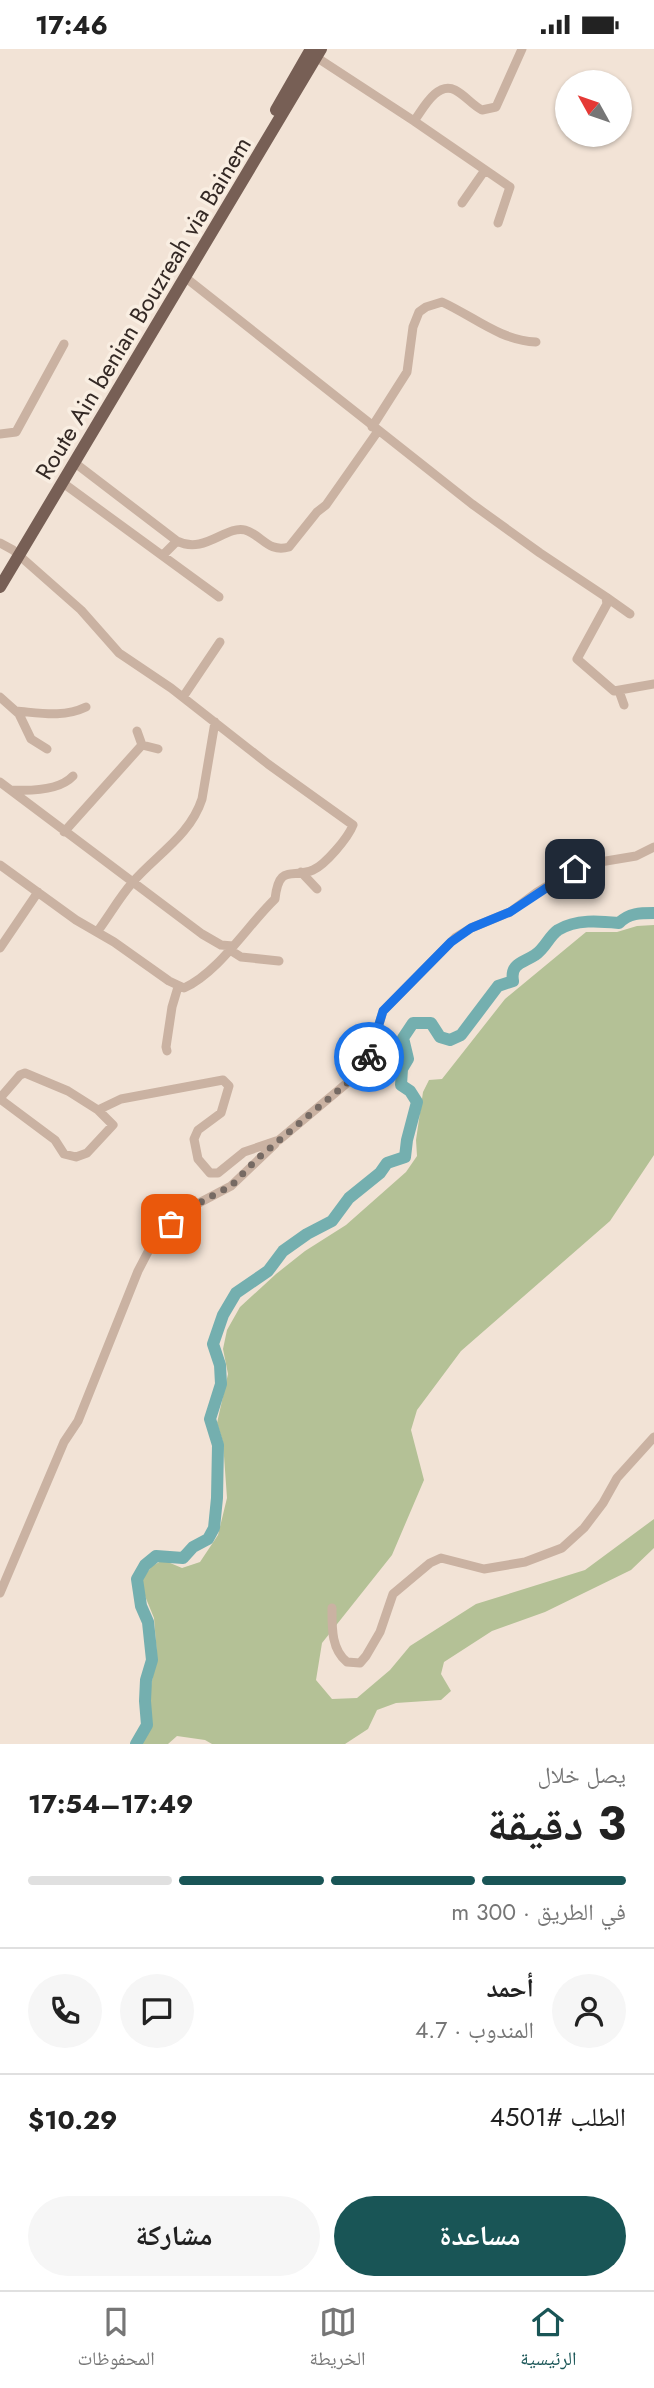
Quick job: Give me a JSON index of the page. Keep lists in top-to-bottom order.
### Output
{
  "streets": {
    "main road": ["Route Ain benian Bouzreah via Bainem"]
  },
  "north": "top left",
  "page": {
    "status": "17:46",
    "heading": ["3 دقيقة", "يصل خلال", "17:49–17:54"],
    "panel": [
      "أحمد",
      "المندوب · 4.7",
      "الطلب #4501",
      "$10.29"
    ],
    "bar": "في الطريق · 300 m",
    "buttons": ["مساعدة", "مشاركة"],
    "tabs": ["الرئيسية", "الخريطة", "المحفوظات"]
  }
}
